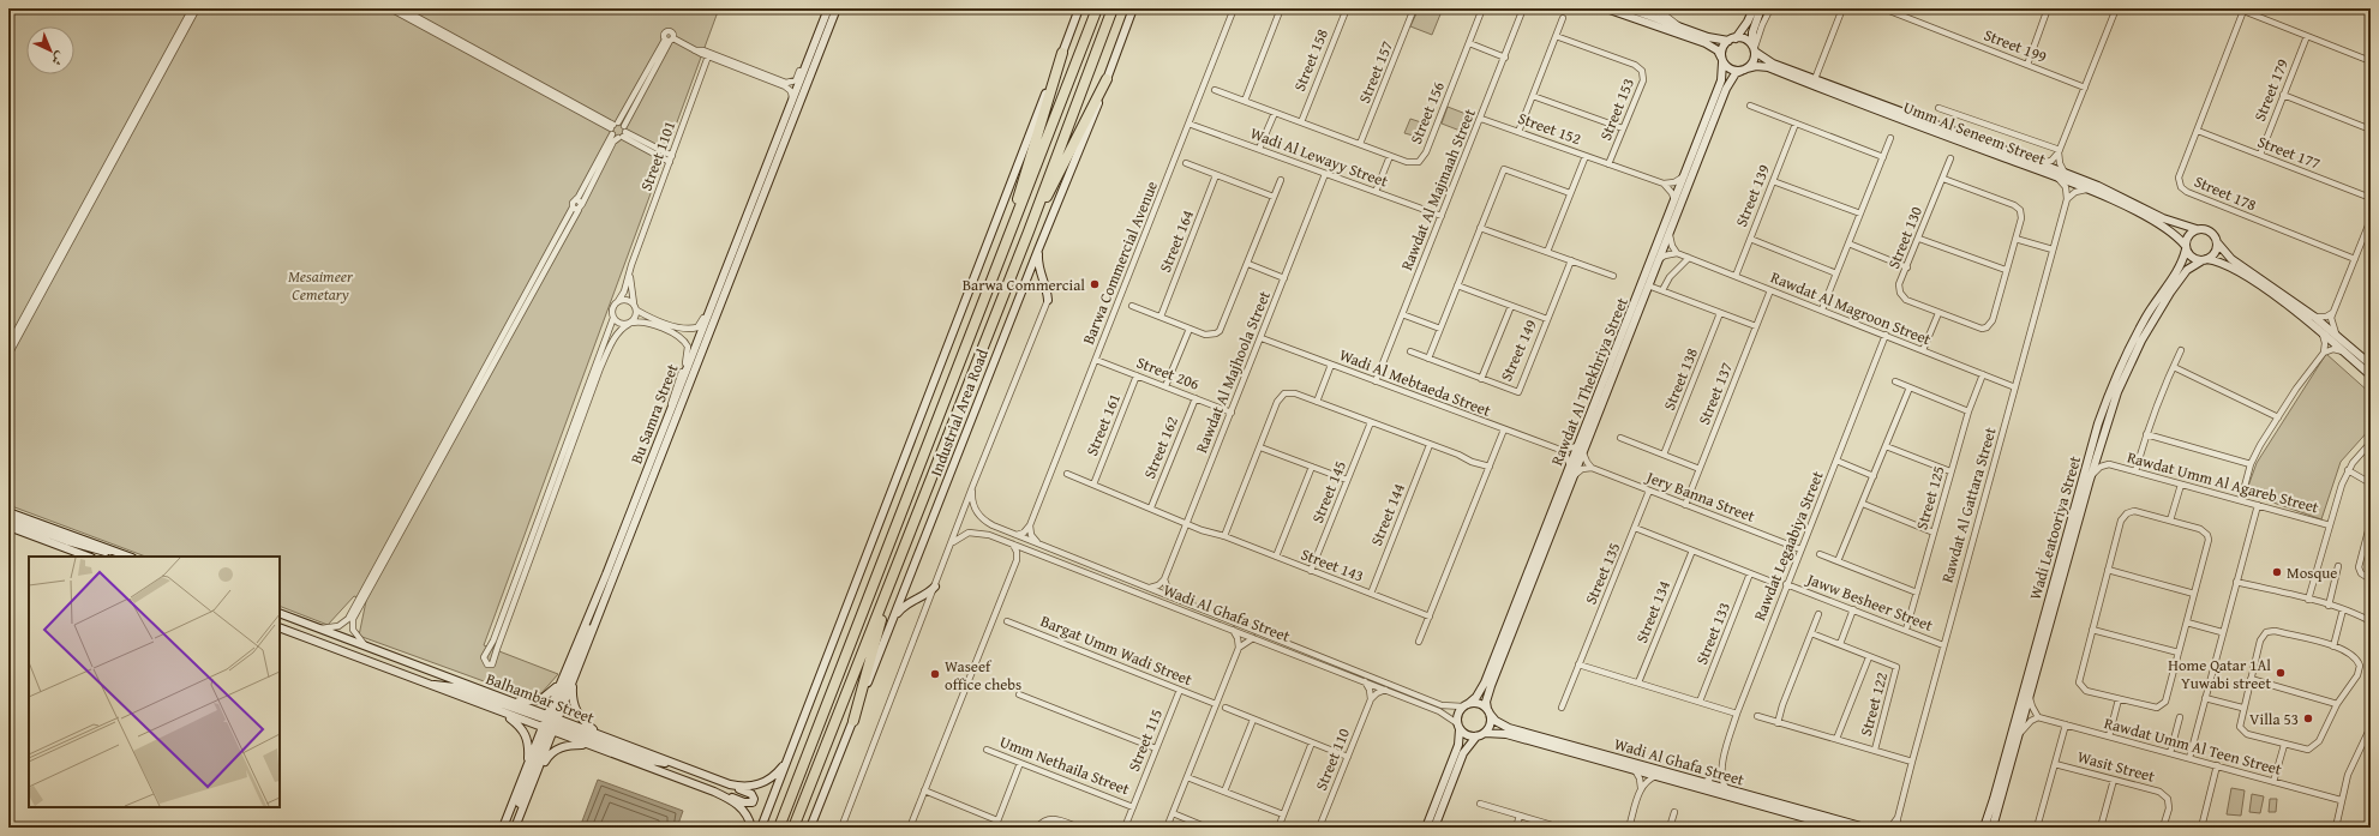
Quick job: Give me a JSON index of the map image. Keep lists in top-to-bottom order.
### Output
{
  "streets": {
    "highway": ["Industrial Area Road"],
    "street": [
      "Street 199",
      "Street 158",
      "Street 157",
      "Street 179",
      "Street 153",
      "Street 156",
      "Street 152",
      "Umm Al Seneem Street",
      "Street 177",
      "Street 1101",
      "Wadi Al Lewayy Street",
      "Rawdat Al Majmaah Street",
      "Street 178",
      "Street 139",
      "Street 130",
      "Street 164",
      "Barwa Commercial Avenue",
      "Rawdat Al Magroon Street",
      "Street 149",
      "Rawdat Al Majhoola Street",
      "Street 206",
      "Street 138",
      "Rawdat Al Thekhriya Street",
      "Wadi Al Mebtaeda Street",
      "Street 137",
      "Bu Samra Street",
      "Street 161",
      "Street 162",
      "Rawdat Umm Al Agareb Street",
      "Street 145",
      "Jery Banna Street",
      "Street 125",
      "Rawdat Al Gattara Street",
      "Street 144",
      "Wadi Leatooriya Street",
      "Rawdat Legaabiya Street",
      "Street 143",
      "Street 135",
      "Jaww Besheer Street",
      "Street 134",
      "Wadi Al Ghafa Street",
      "Street 133",
      "Bargat Umm Wadi Street",
      "Balhambar Street",
      "Street 122",
      "Street 115",
      "Rawdat Umm Al Teen Street",
      "Street 110",
      "Umm Nethaila Street",
      "Wasit Street"
    ]
  },
  "crossings": [
    ["Street 158", "Street 156"],
    ["Street 157", "Street 156"],
    ["Street 179", "Street 177"],
    ["Street 153", "Street 152"],
    ["Street 156", "Wadi Al Lewayy Street"],
    ["Street 152", "Rawdat Al Majmaah Street"],
    ["Umm Al Seneem Street", "Rawdat Al Thekhriya Street"],
    ["Umm Al Seneem Street", "Wadi Leatooriya Street"],
    ["Street 177", "Street 178"],
    ["Wadi Al Lewayy Street", "Rawdat Al Majmaah Street"],
    ["Wadi Al Lewayy Street", "Barwa Commercial Avenue"],
    ["Wadi Al Lewayy Street", "Rawdat Al Majhoola Street"],
    ["Rawdat Al Majmaah Street", "Wadi Al Mebtaeda Street"],
    ["Street 139", "Rawdat Al Magroon Street"],
    ["Barwa Commercial Avenue", "Street 206"],
    ["Rawdat Al Magroon Street", "Street 137"],
    ["Rawdat Al Magroon Street", "Street 125"],
    ["Rawdat Al Magroon Street", "Rawdat Al Gattara Street"],
    ["Rawdat Al Magroon Street", "Rawdat Legaabiya Street"],
    ["Rawdat Al Majhoola Street", "Street 206"],
    ["Rawdat Al Majhoola Street", "Wadi Al Mebtaeda Street"],
    ["Rawdat Al Majhoola Street", "Street 143"],
    ["Street 206", "Street 161"],
    ["Street 206", "Street 162"],
    ["Rawdat Al Thekhriya Street", "Wadi Al Ghafa Street"],
    ["Street 137", "Jery Banna Street"],
    ["Bu Samra Street", "Balhambar Street"],
    ["Street 161", "Street 143"],
    ["Street 162", "Street 143"],
    ["Rawdat Umm Al Agareb Street", "Wadi Leatooriya Street"],
    ["Street 145", "Street 143"],
    ["Jery Banna Street", "Rawdat Legaabiya Street"],
    ["Jery Banna Street", "Street 135"],
    ["Street 125", "Jaww Besheer Street"],
    ["Rawdat Al Gattara Street", "Jaww Besheer Street"],
    ["Rawdat Al Gattara Street", "Street 122"],
    ["Street 144", "Street 143"],
    ["Rawdat Legaabiya Street", "Jaww Besheer Street"],
    ["Rawdat Legaabiya Street", "Wadi Al Ghafa Street"],
    ["Bargat Umm Wadi Street", "Street 115"],
    ["Street 115", "Umm Nethaila Street"]
  ],
  "parks": ["Mesaimeer Cemetary"],
  "places": [
    "Barwa Commercial",
    "Mosque",
    "Home Qatar 1Al Yuwabi street",
    "Waseef office chebs",
    "Villa 53"
  ],
  "north": "bottom right"
}
